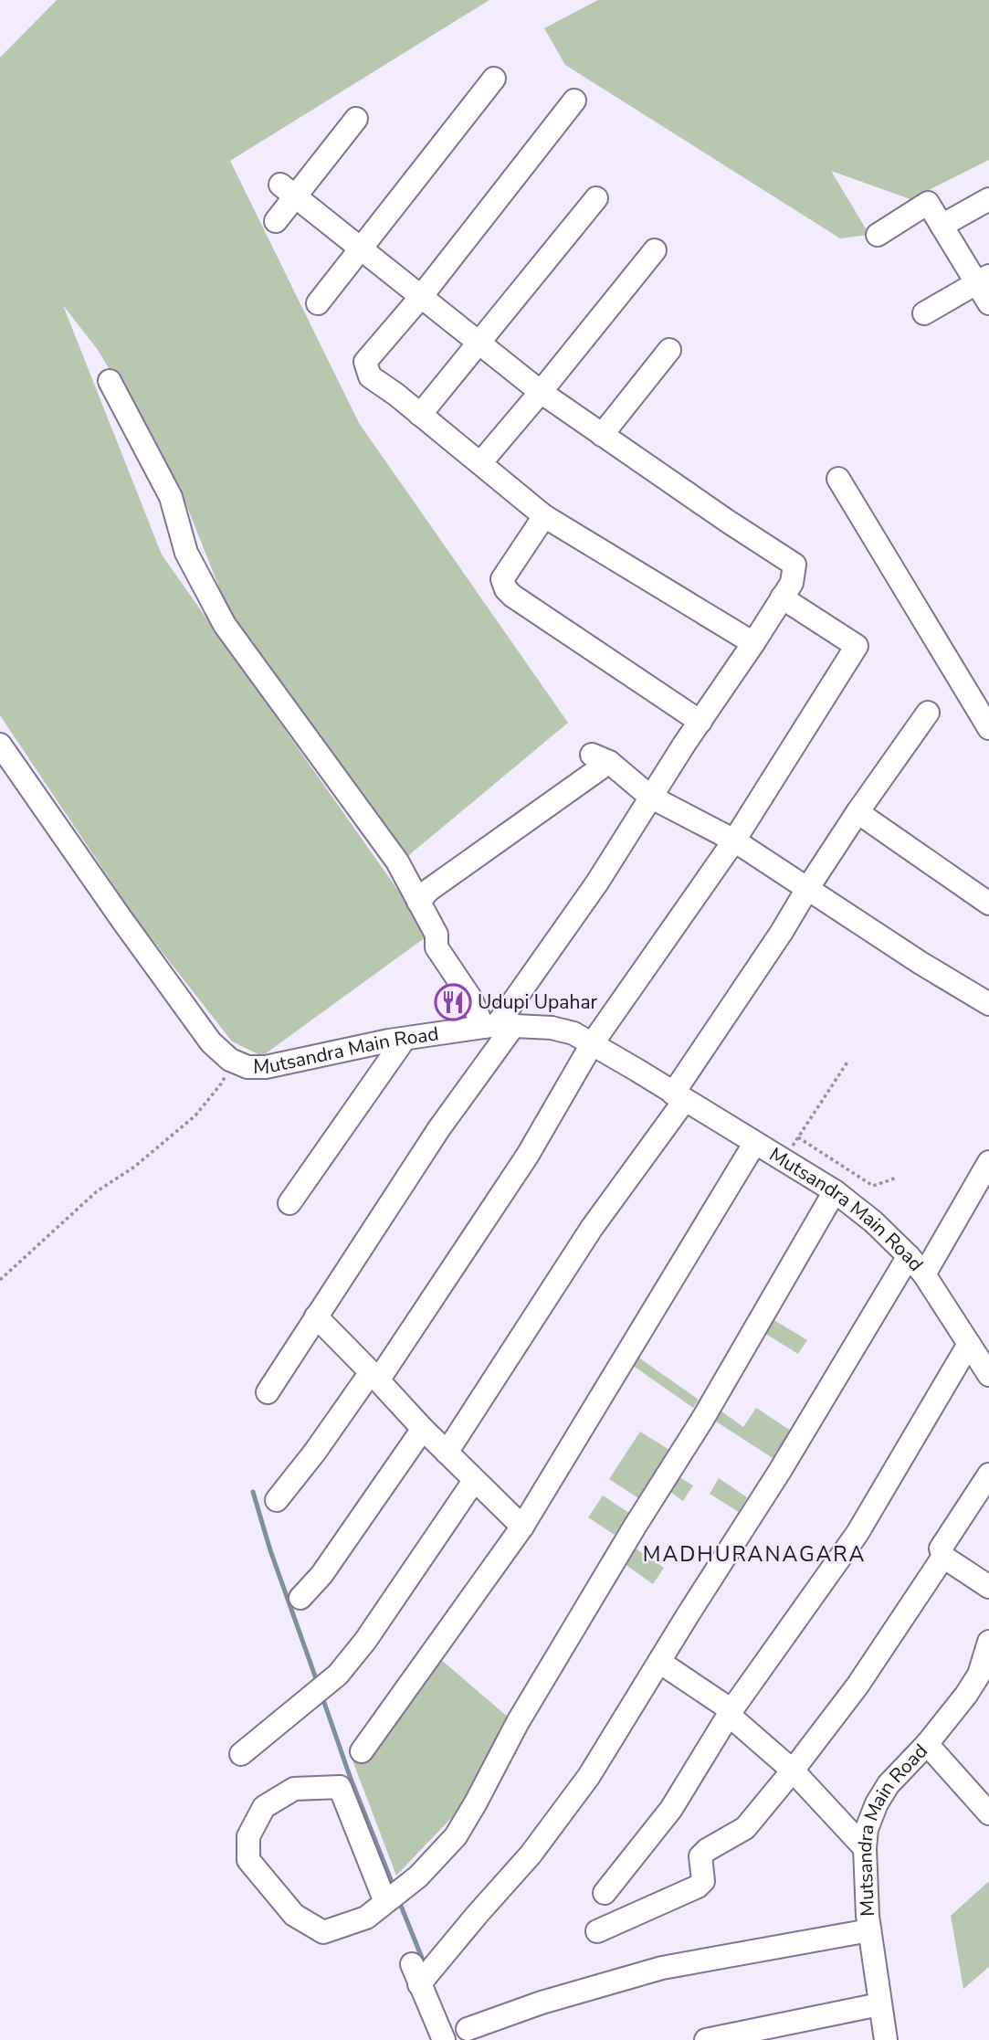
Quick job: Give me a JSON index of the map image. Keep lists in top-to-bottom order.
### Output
{
  "streets": {
    "street": ["Mutsandra Main Road"]
  },
  "districts": ["MADHURANAGARA"],
  "places": {
    "restaurant": ["Udupi Upahar"]
  }
}
